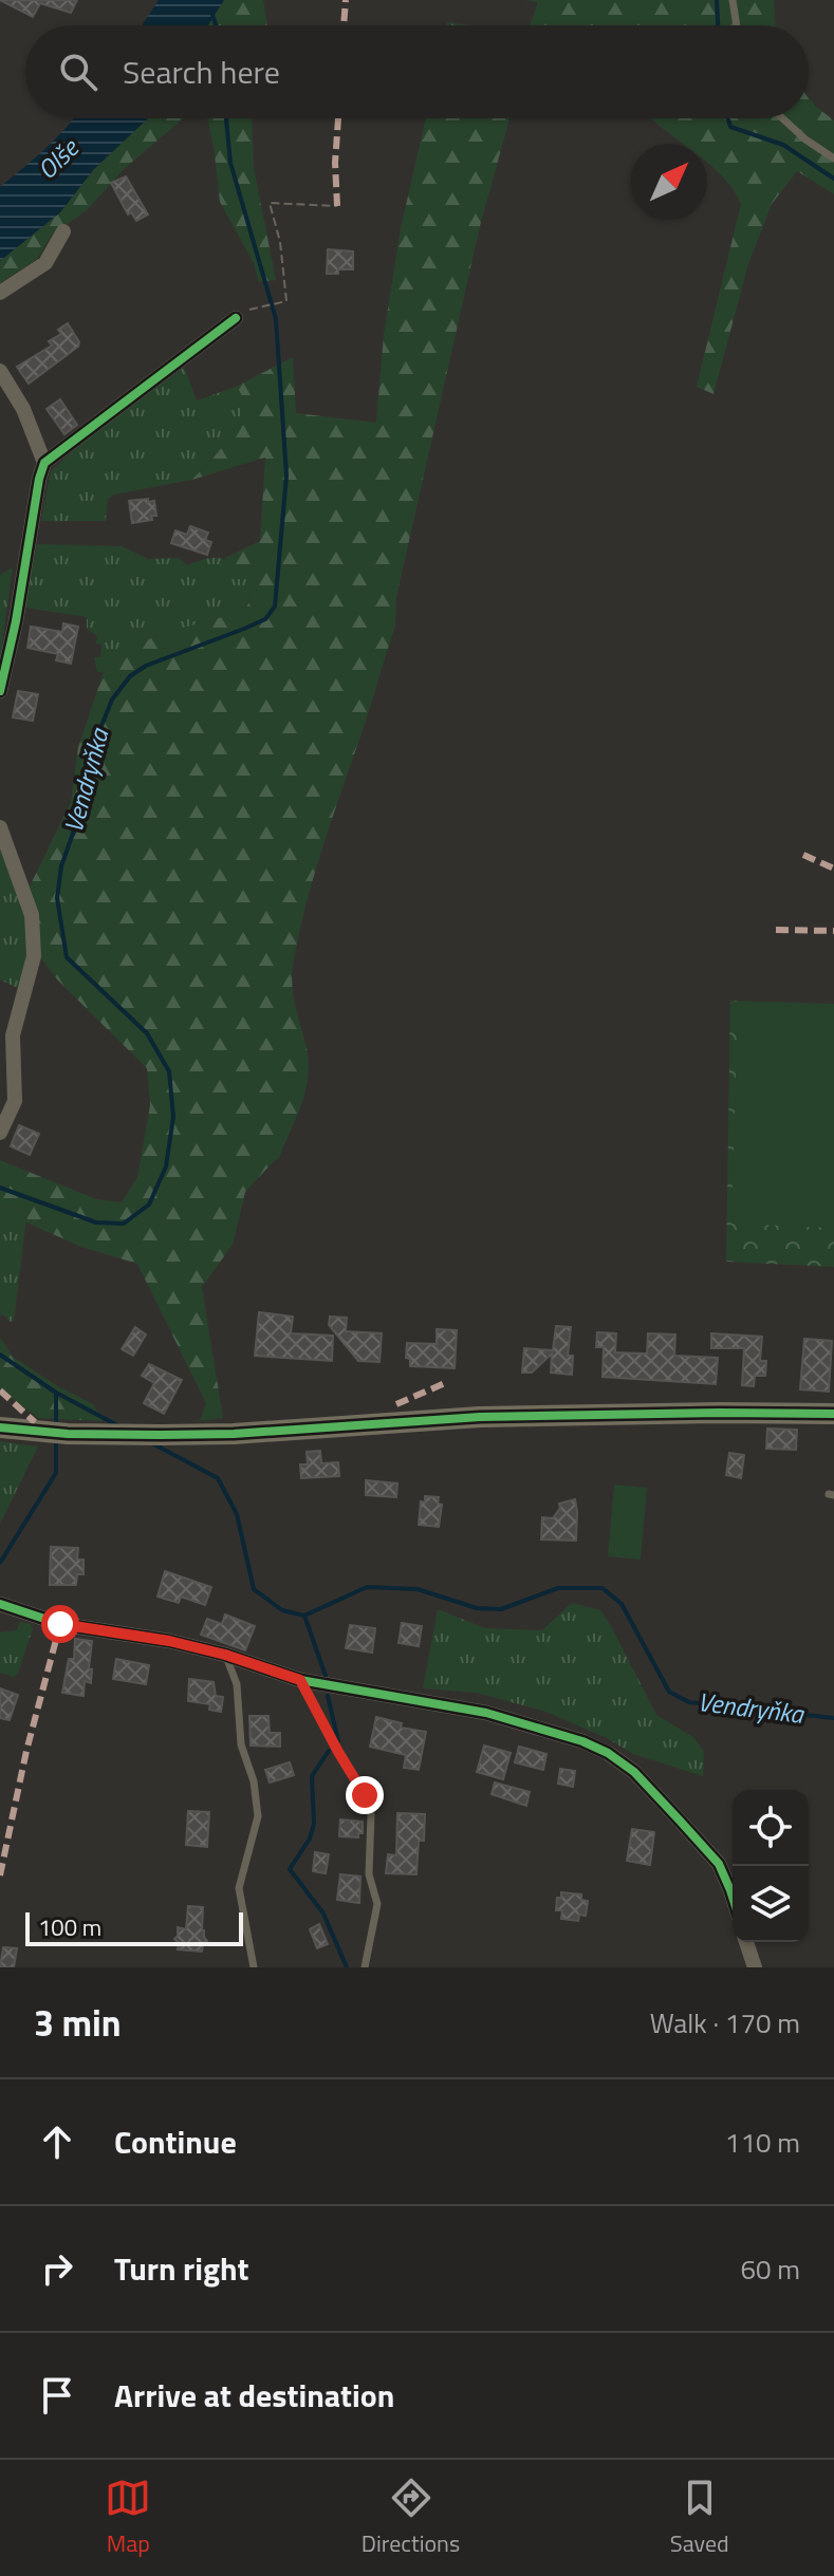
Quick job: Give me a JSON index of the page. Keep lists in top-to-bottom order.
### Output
{
  "water": ["Olše", "Vendryňka"],
  "scale_bar": "100 m",
  "north": "top right",
  "page": {
    "search": "Search here",
    "scale": "100 m",
    "heading": ["3 min", "Walk · 170 m"],
    "list": [
      ["Continue", "110 m"],
      ["Turn right", "60 m"],
      "Arrive at destination"
    ],
    "nav": ["Map", "Directions", "Saved"]
  }
}
